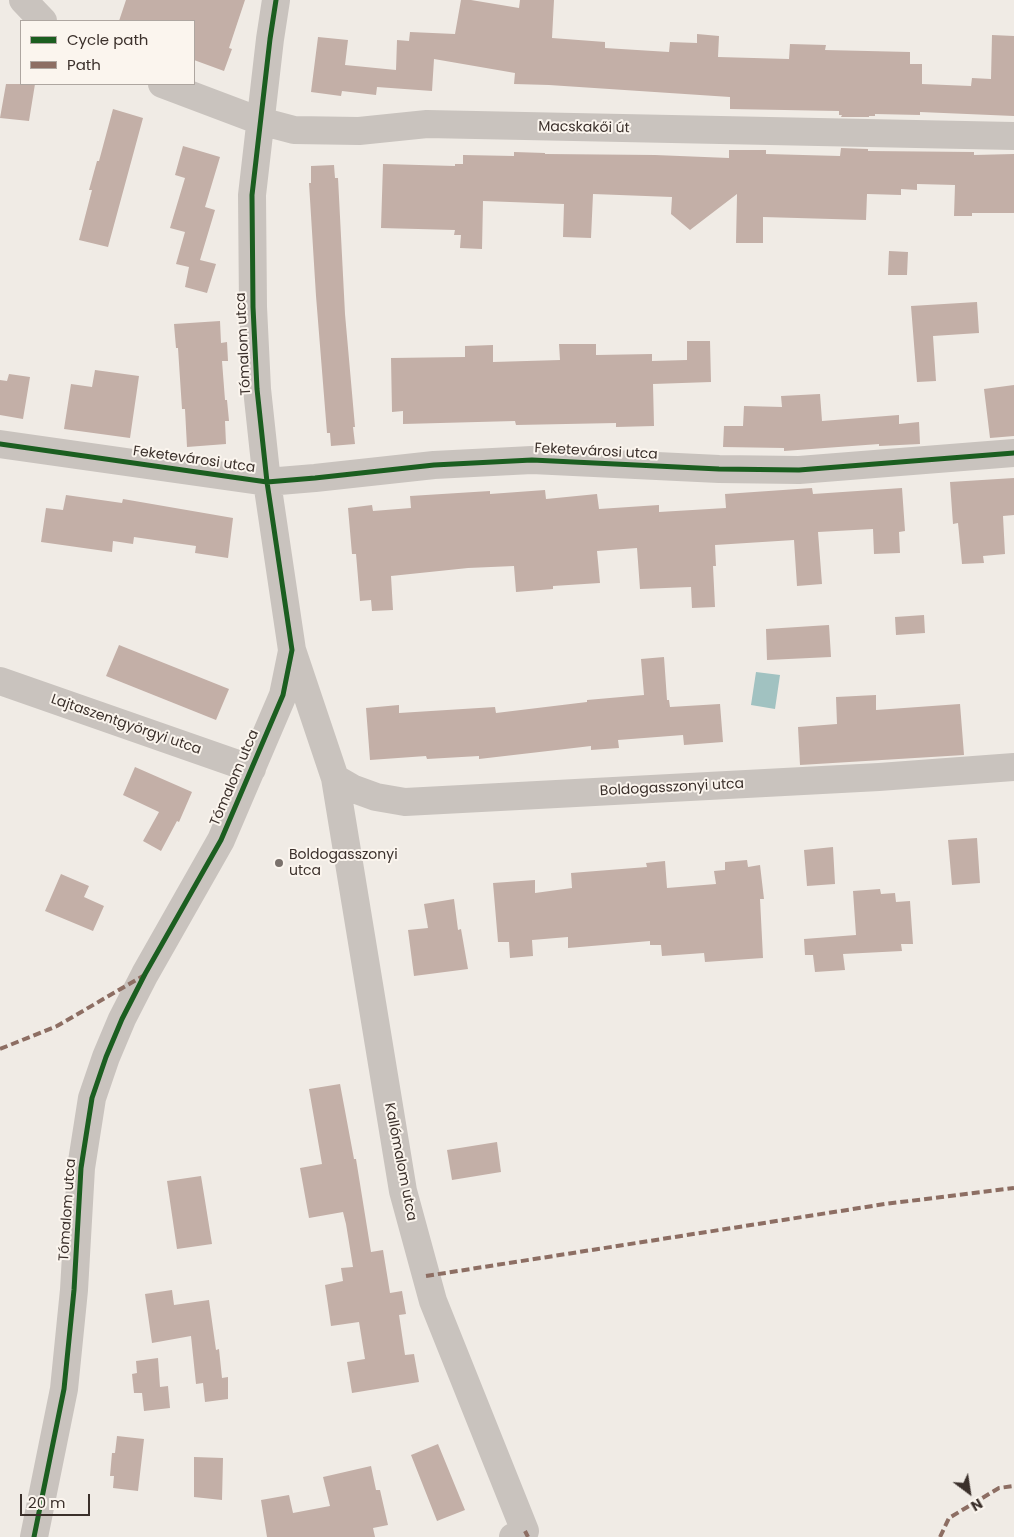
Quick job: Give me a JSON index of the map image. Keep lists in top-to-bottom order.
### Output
{
  "streets": {
    "street": [
      "Macskakői út",
      "Tómalom utca",
      "Feketevárosi utca",
      "Lajtaszentgyörgyi utca",
      "Boldogasszonyi utca",
      "Kallómalom utca"
    ]
  },
  "crossings": [
    ["Macskakői út", "Tómalom utca"],
    ["Tómalom utca", "Feketevárosi utca"],
    ["Tómalom utca", "Lajtaszentgyörgyi utca"],
    ["Tómalom utca", "Boldogasszonyi utca"],
    ["Tómalom utca", "Kallómalom utca"],
    ["Boldogasszonyi utca", "Kallómalom utca"]
  ],
  "places": ["Boldogasszonyi utca"],
  "legend": ["Cycle path", "Path"],
  "scale_bar": "20 m",
  "north": "bottom right"
}
